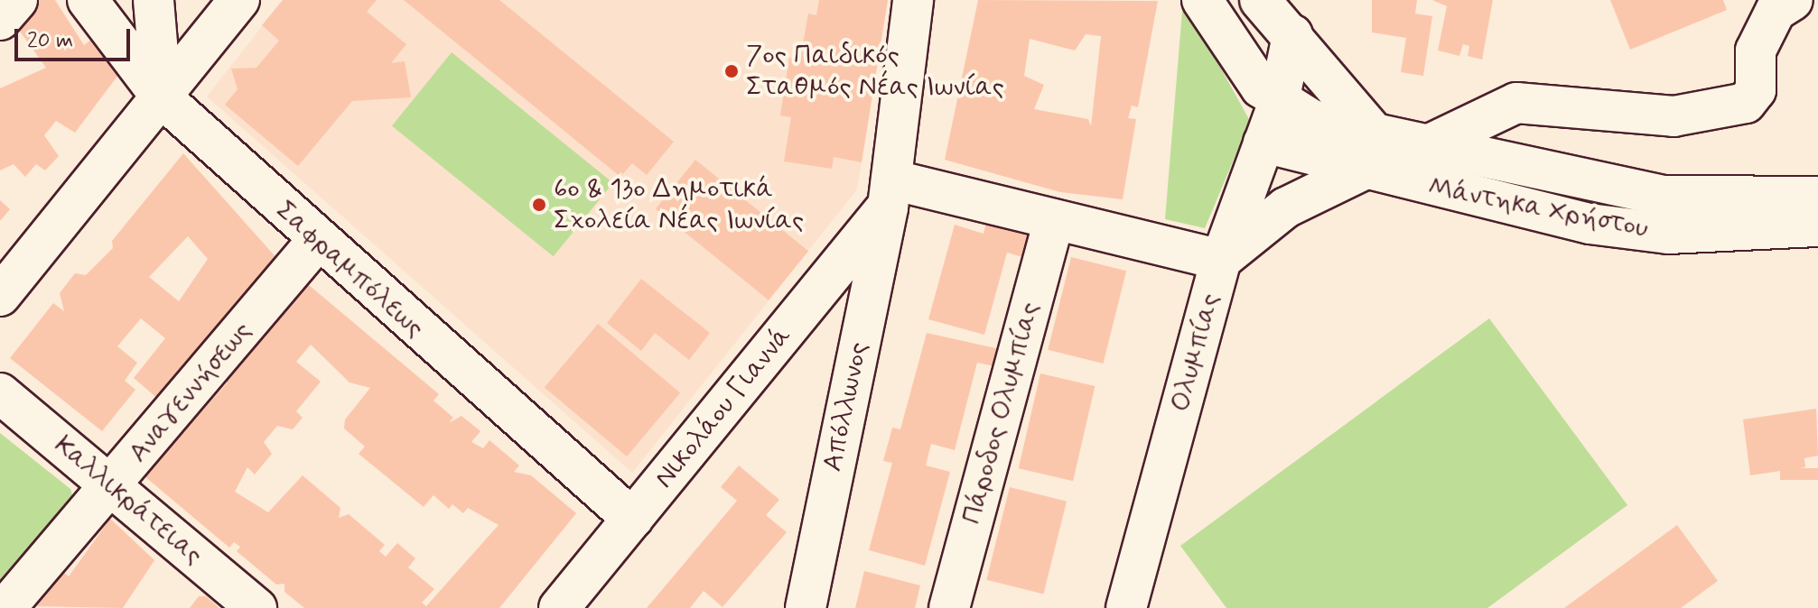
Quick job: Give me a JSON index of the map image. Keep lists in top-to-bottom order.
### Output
{
  "streets": {
    "street": [
      "Μάντηκα Χρήστου",
      "Σαφραμπόλεως",
      "Ολυμπίας",
      "Αναγεννήσεως",
      "Απόλλωνος",
      "Νικολάου Γιαννά",
      "Πάροδος Ολυμπίας",
      "Καλλικράτειας"
    ]
  },
  "crossings": [
    ["Μάντηκα Χρήστου", "Ολυμπίας"],
    ["Σαφραμπόλεως", "Αναγεννήσεως"],
    ["Σαφραμπόλεως", "Νικολάου Γιαννά"],
    ["Αναγεννήσεως", "Καλλικράτειας"],
    ["Απόλλωνος", "Νικολάου Γιαννά"]
  ],
  "places": ["7ος Παιδικός Σταθμός Νέας Ιωνίας", "6ο & 13ο Δημοτικά Σχολεία Νέας Ιωνίας"],
  "scale_bar": "20 m"
}
